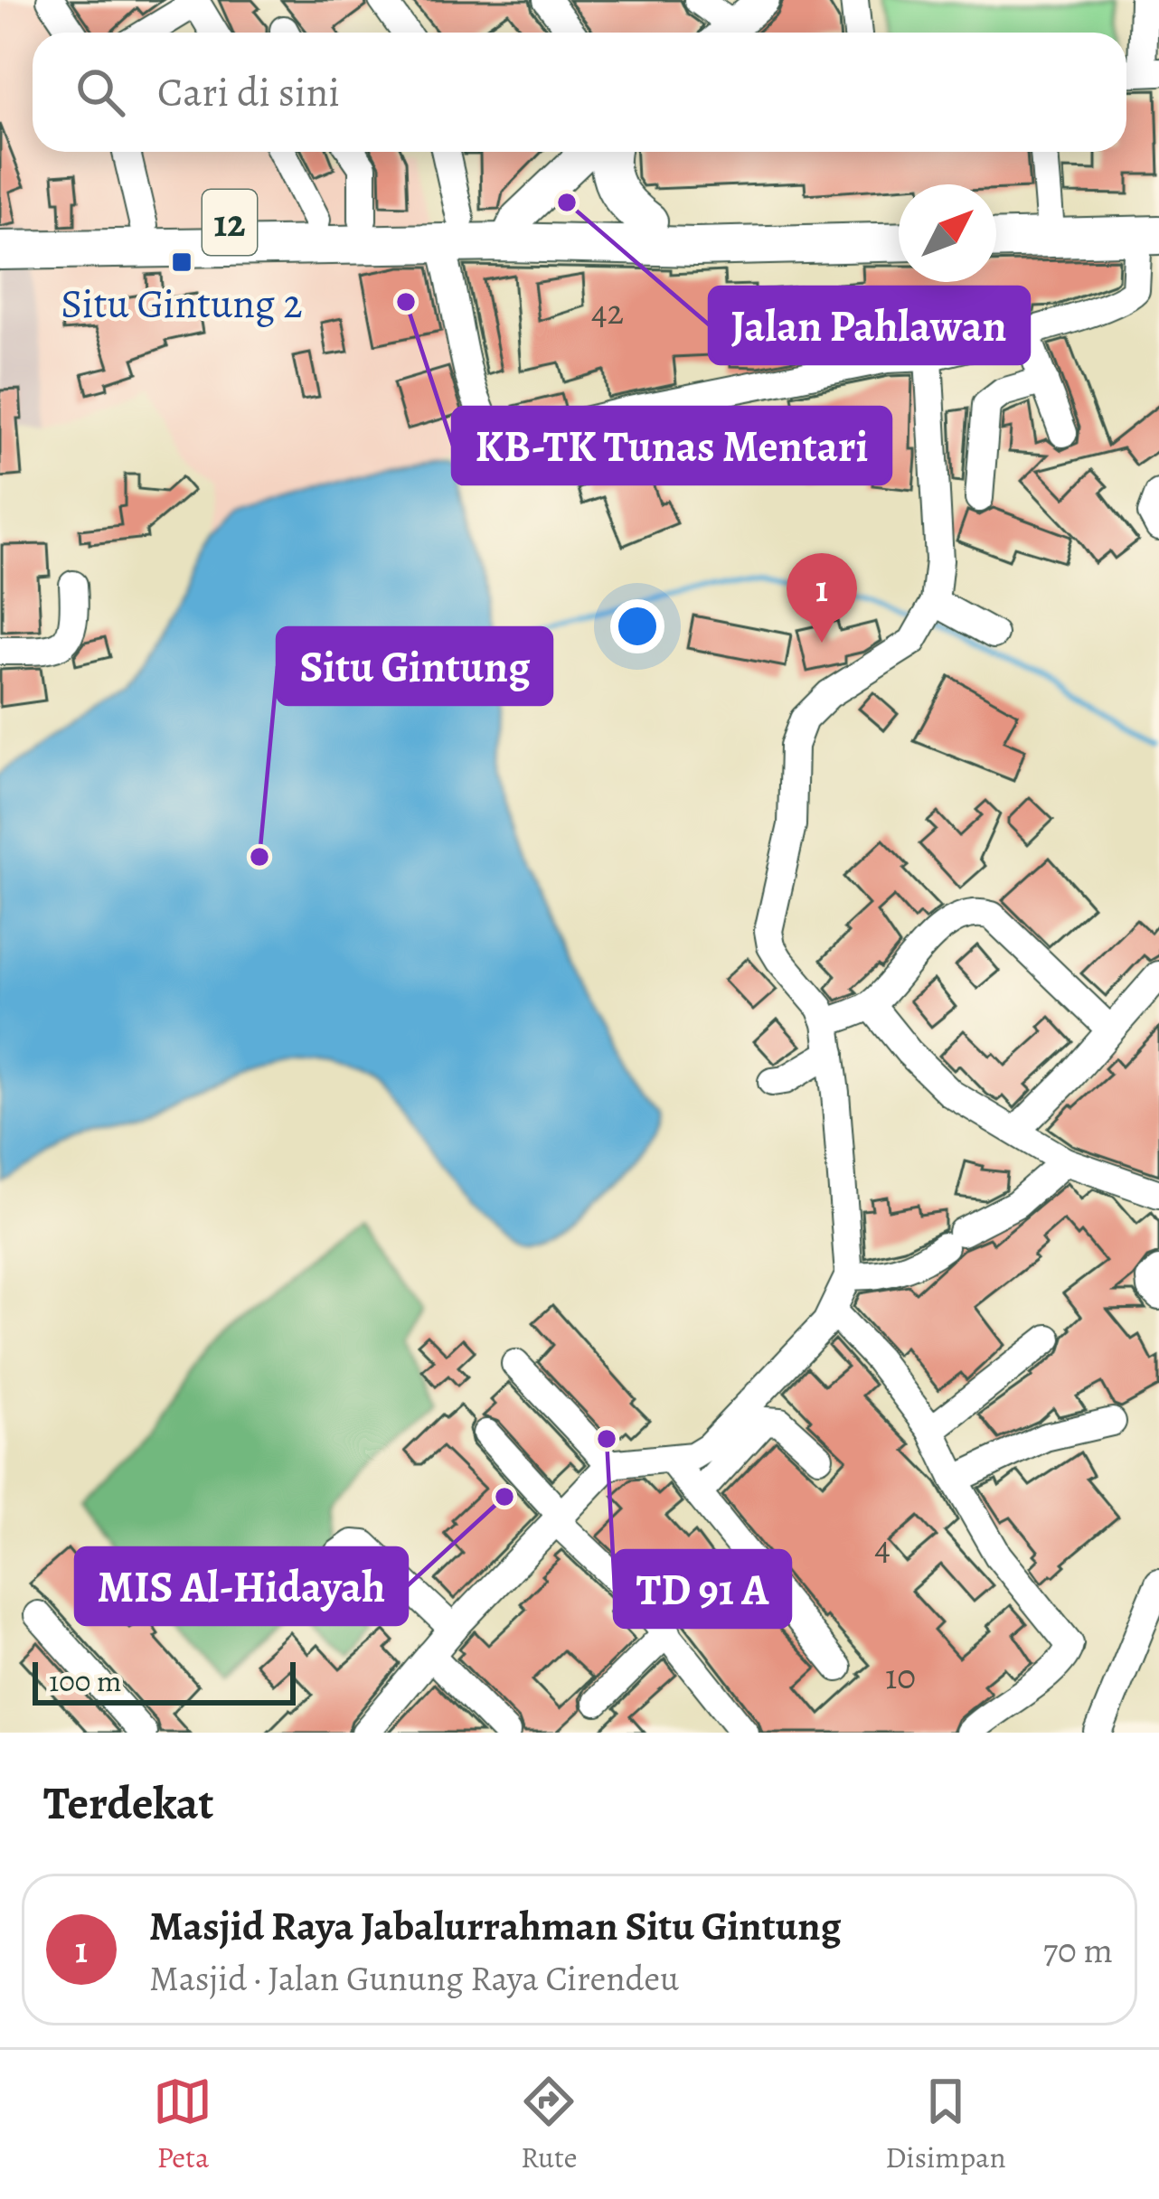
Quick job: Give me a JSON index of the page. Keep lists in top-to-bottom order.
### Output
{
  "streets": {
    "highway": ["12"]
  },
  "places": {
    "other": [
      "Jalan Pahlawan",
      "KB-TK Tunas Mentari",
      "Situ Gintung",
      "TD 91 A",
      "MIS Al-Hidayah"
    ],
    "transit": ["Situ Gintung 2"]
  },
  "house_numbers": ["42", "4", "10"],
  "scale_bar": "100 m",
  "north": "top right",
  "page": {
    "search": "Cari di sini",
    "pins": "1",
    "scale": "100 m",
    "heading": "Terdekat",
    "list": [
      {
        "mark": "1",
        "name": "Masjid Raya Jabalurrahman Situ Gintung",
        "note": "Masjid · Jalan Gunung Raya Cirendeu",
        "value": "70 m"
      }
    ],
    "nav": ["Peta", "Rute", "Disimpan"]
  }
}
